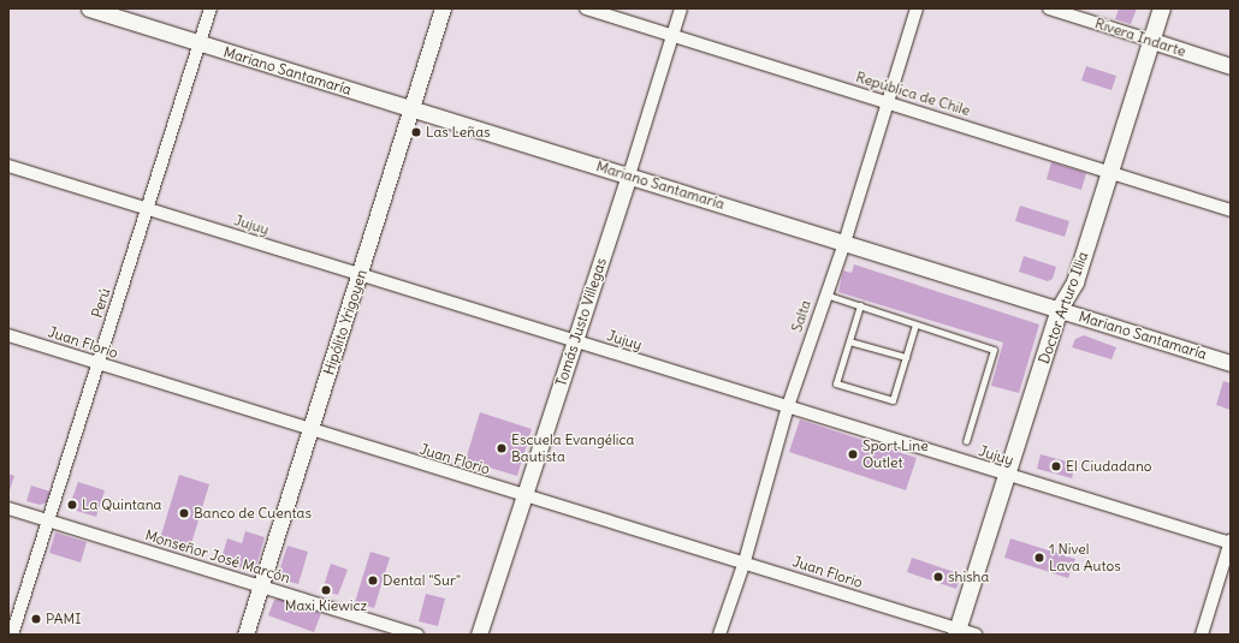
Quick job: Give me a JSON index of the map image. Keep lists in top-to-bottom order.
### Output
{
  "streets": {
    "main road": ["Doctor Arturo Illia"],
    "street": [
      "Rivera Indarte",
      "Mariano Santamaría",
      "República de Chile",
      "Jujuy",
      "Perú",
      "Salta",
      "Hipólito Yrigoyen",
      "Tomás Justo Villegas",
      "Juan Florio",
      "Monseñor José Marcón"
    ]
  },
  "crossings": [
    ["Rivera Indarte", "Doctor Arturo Illia"],
    ["Mariano Santamaría", "Perú"],
    ["Mariano Santamaría", "Doctor Arturo Illia"],
    ["Mariano Santamaría", "Salta"],
    ["Mariano Santamaría", "Hipólito Yrigoyen"],
    ["Mariano Santamaría", "Tomás Justo Villegas"],
    ["República de Chile", "Doctor Arturo Illia"],
    ["República de Chile", "Salta"],
    ["República de Chile", "Tomás Justo Villegas"],
    ["Jujuy", "Perú"],
    ["Jujuy", "Doctor Arturo Illia"],
    ["Jujuy", "Salta"],
    ["Jujuy", "Hipólito Yrigoyen"],
    ["Jujuy", "Tomás Justo Villegas"],
    ["Perú", "Juan Florio"],
    ["Perú", "Monseñor José Marcón"],
    ["Doctor Arturo Illia", "Juan Florio"],
    ["Salta", "Juan Florio"],
    ["Hipólito Yrigoyen", "Juan Florio"],
    ["Hipólito Yrigoyen", "Monseñor José Marcón"],
    ["Tomás Justo Villegas", "Juan Florio"]
  ],
  "places": [
    "Las Leñas",
    "Escuela Evangélica Bautista",
    "Sport Line Outlet",
    "El Ciudadano",
    "La Quintana",
    "Banco de Cuentas",
    "1 Nivel Lava Autos",
    "shisha",
    "Dental \"Sur\"",
    "Maxi Kiewicz",
    "PAMI"
  ]
}
